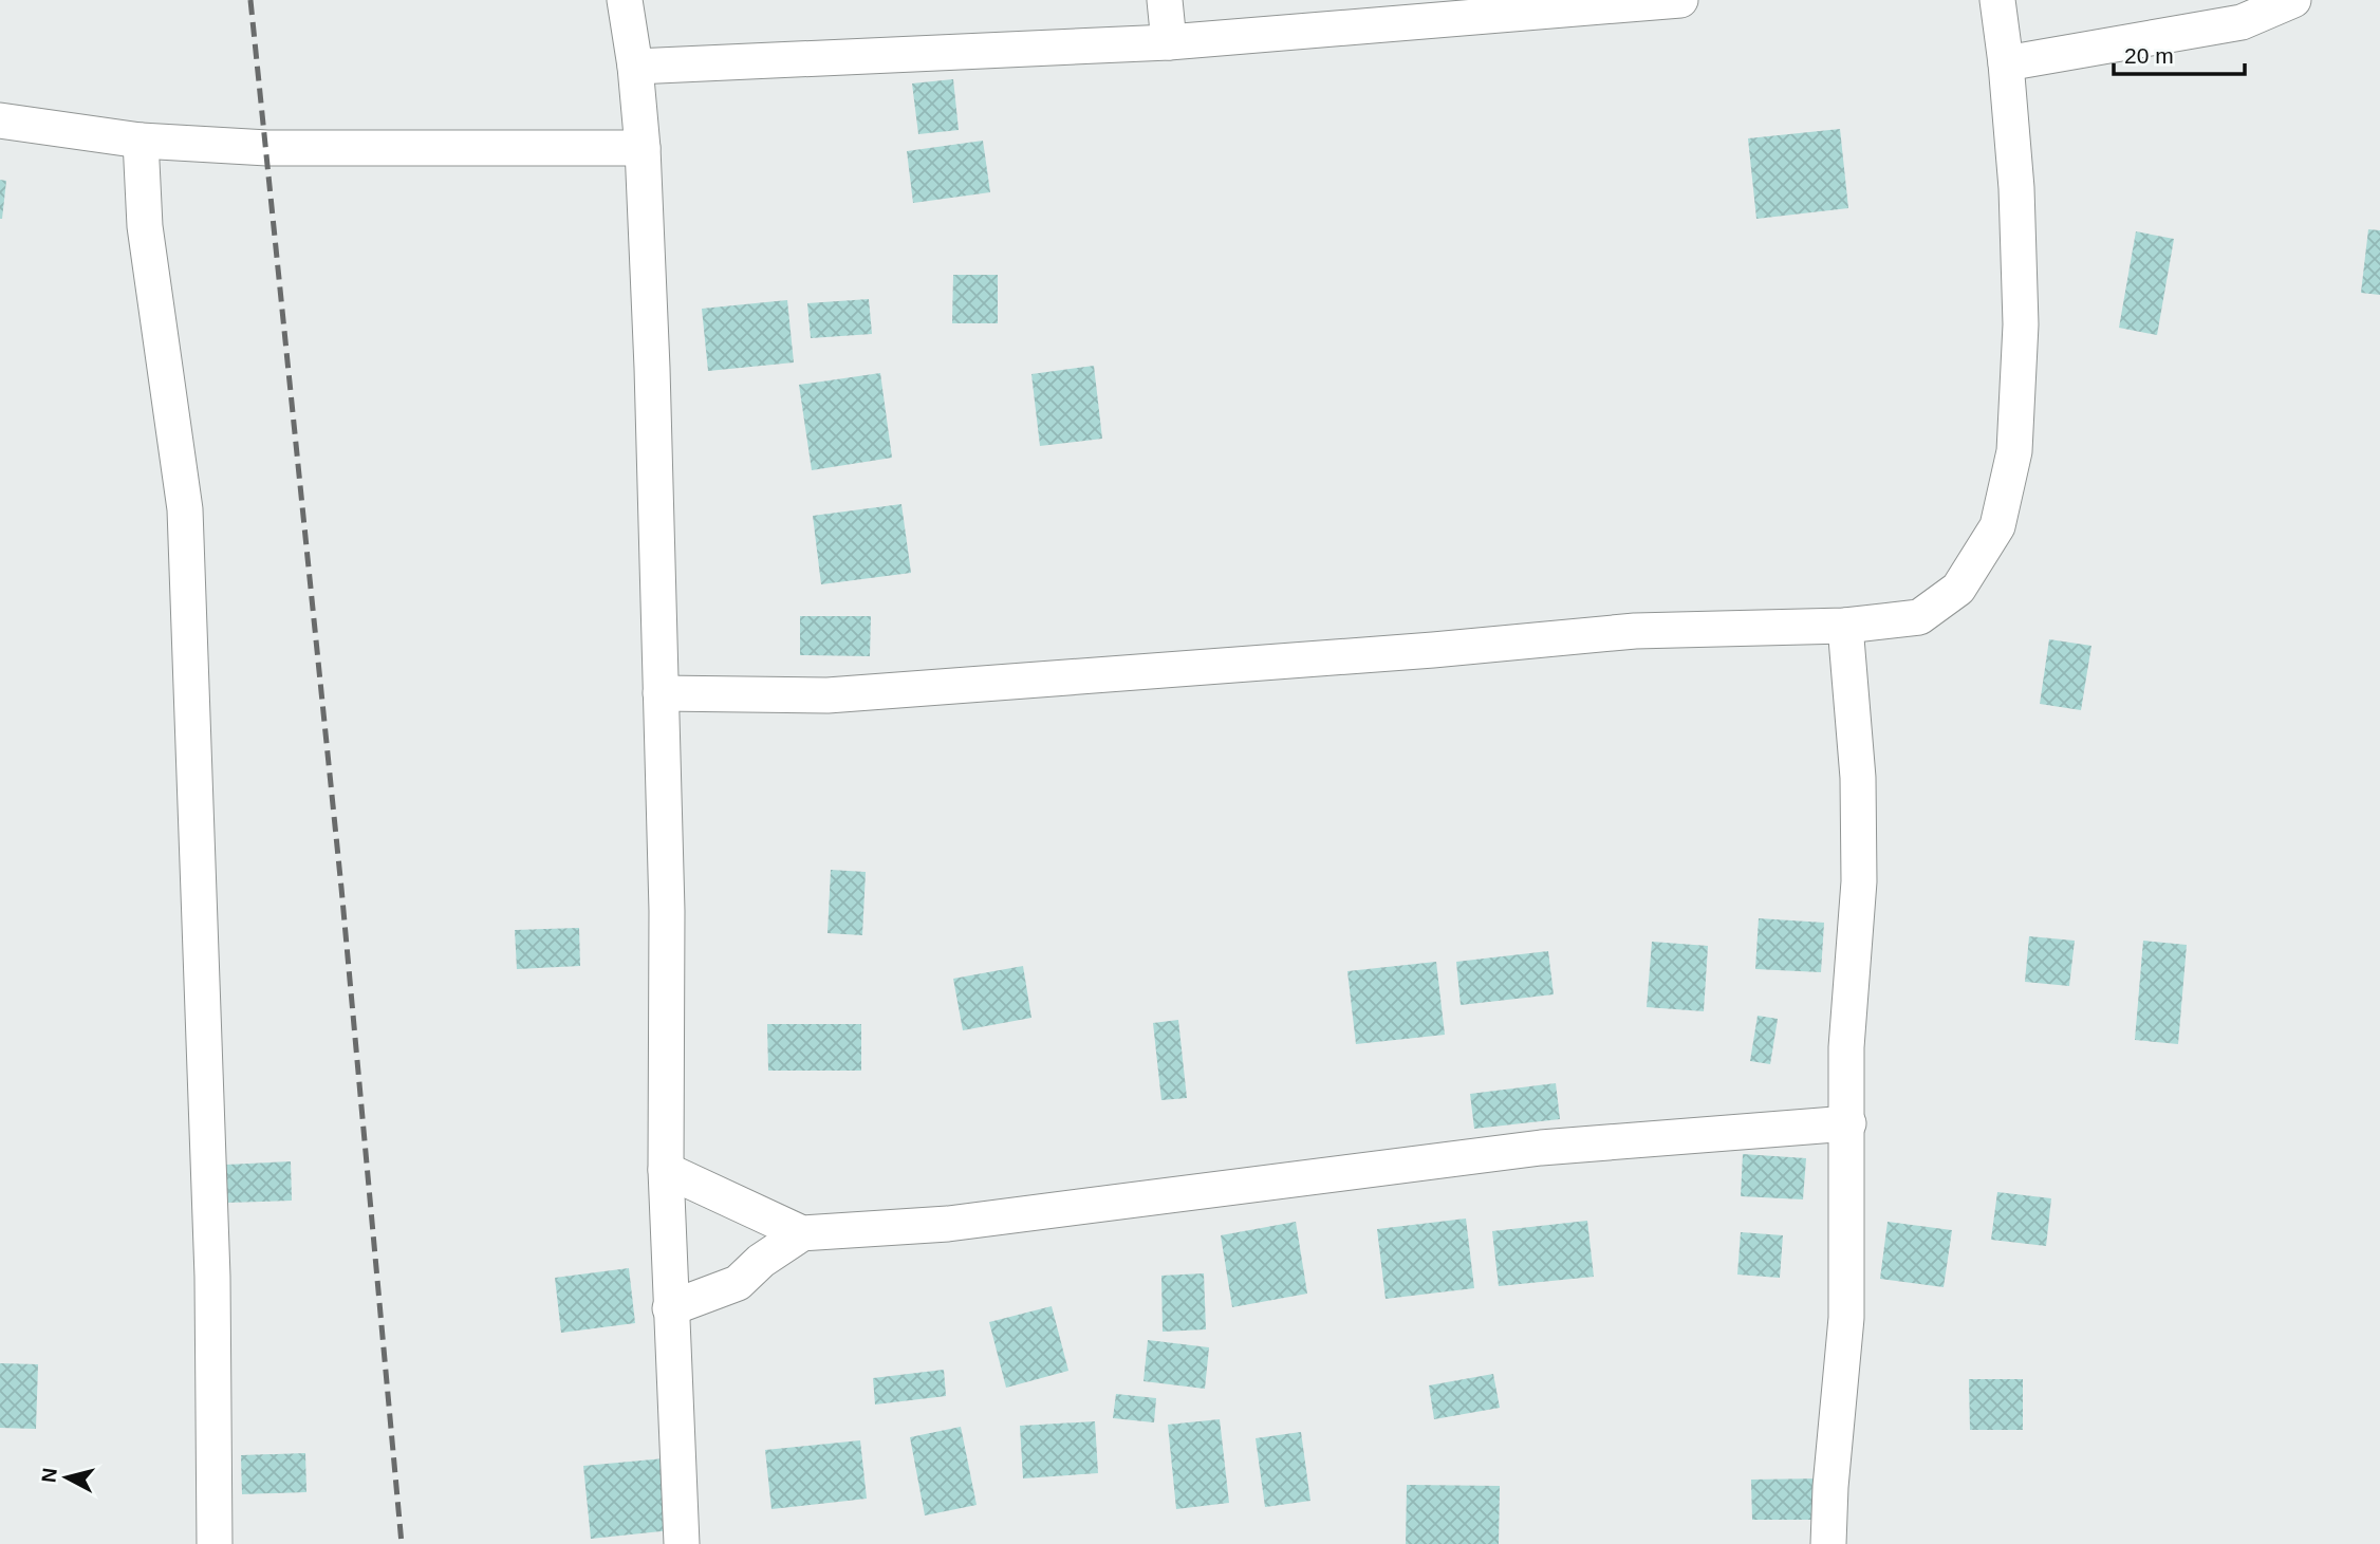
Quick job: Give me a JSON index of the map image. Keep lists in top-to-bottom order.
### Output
{
  "scale_bar": "20 m",
  "north": "left"
}
